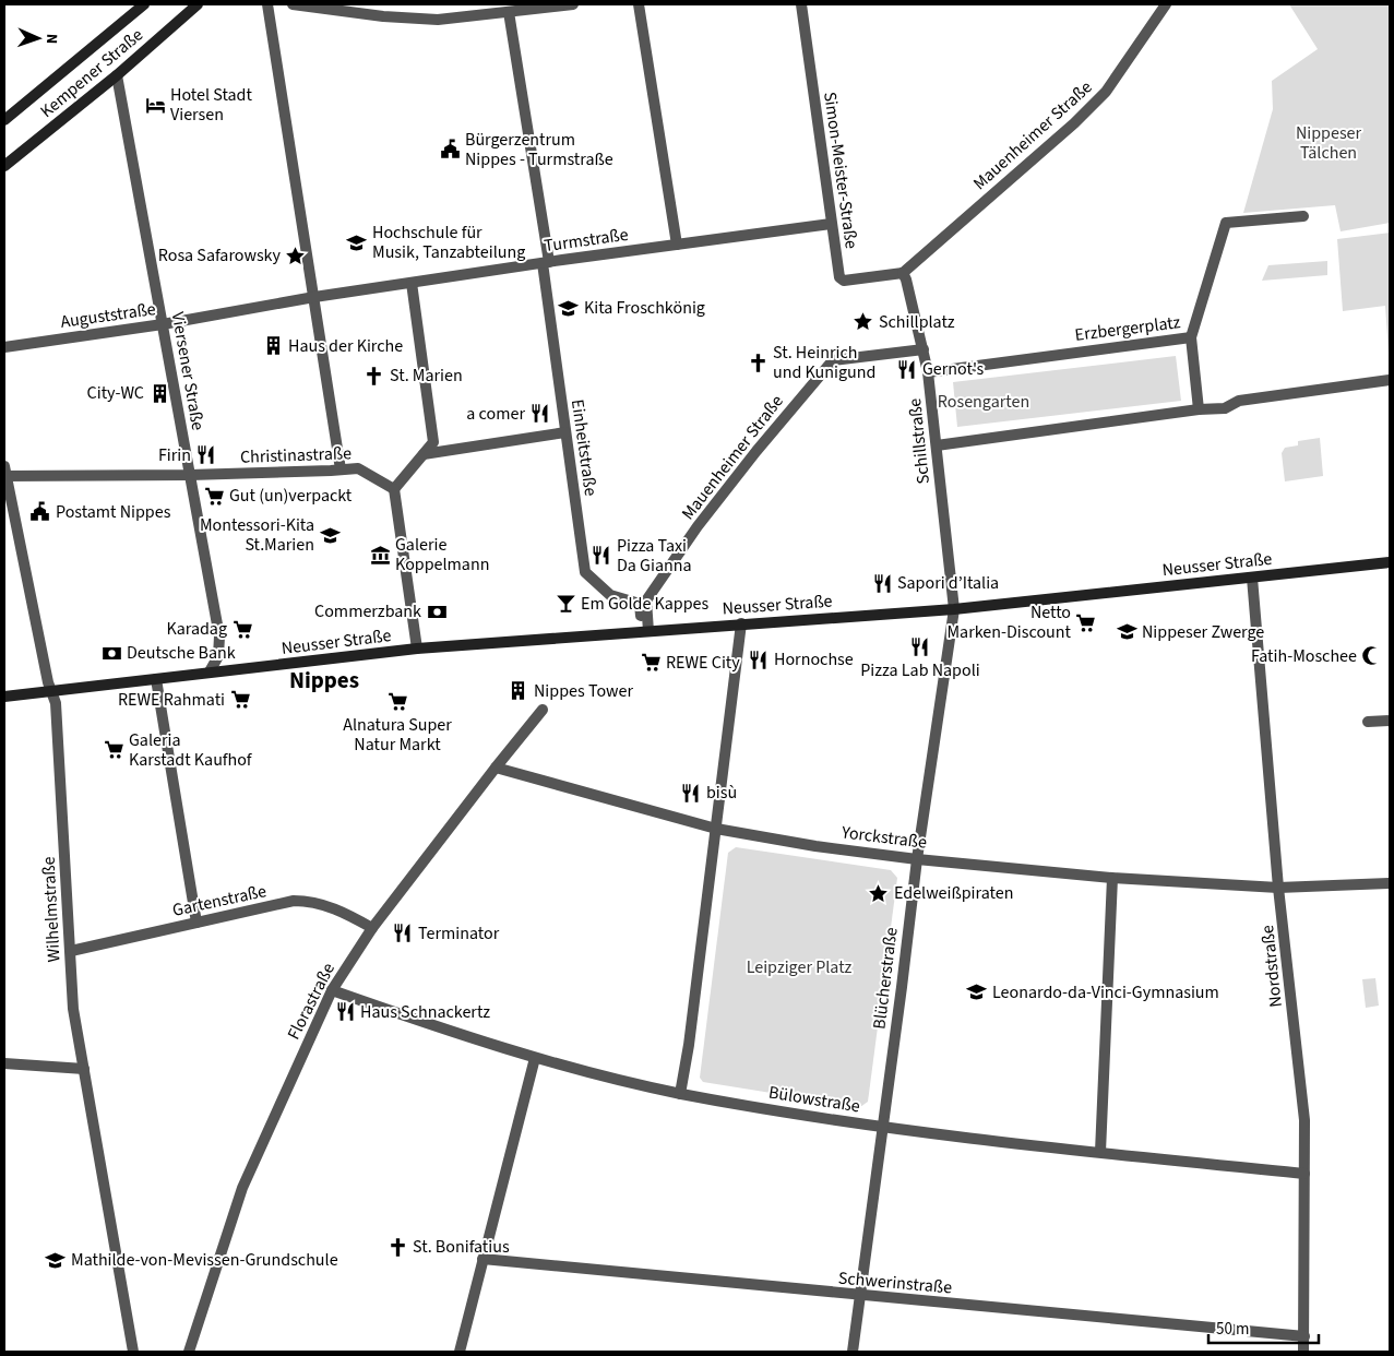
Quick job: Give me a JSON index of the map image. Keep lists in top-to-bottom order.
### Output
{
  "streets": {
    "main road": ["Kempener Straße", "Neusser Straße"],
    "street": [
      "Mauenheimer Straße",
      "Simon-Meister-Straße",
      "Turmstraße",
      "Auguststraße",
      "Erzbergerplatz",
      "Viersener Straße",
      "Schillstraße",
      "Einheitstraße",
      "Christinastraße",
      "Yorckstraße",
      "Gartenstraße",
      "Wilhelmstraße",
      "Nordstraße",
      "Blücherstraße",
      "Florastraße",
      "Bülowstraße",
      "Schwerinstraße"
    ]
  },
  "crossings": [
    ["Kempener Straße", "Viersener Straße"],
    ["Mauenheimer Straße", "Simon-Meister-Straße"],
    ["Mauenheimer Straße", "Schillstraße"],
    ["Mauenheimer Straße", "Einheitstraße"],
    ["Simon-Meister-Straße", "Turmstraße"],
    ["Simon-Meister-Straße", "Schillstraße"],
    ["Turmstraße", "Auguststraße"],
    ["Turmstraße", "Einheitstraße"],
    ["Auguststraße", "Viersener Straße"],
    ["Erzbergerplatz", "Schillstraße"],
    ["Viersener Straße", "Christinastraße"],
    ["Viersener Straße", "Neusser Straße"],
    ["Schillstraße", "Neusser Straße"],
    ["Schillstraße", "Blücherstraße"],
    ["Christinastraße", "Wilhelmstraße"],
    ["Neusser Straße", "Wilhelmstraße"],
    ["Neusser Straße", "Nordstraße"],
    ["Neusser Straße", "Blücherstraße"],
    ["Yorckstraße", "Nordstraße"],
    ["Yorckstraße", "Blücherstraße"],
    ["Yorckstraße", "Florastraße"],
    ["Gartenstraße", "Wilhelmstraße"],
    ["Gartenstraße", "Florastraße"],
    ["Nordstraße", "Bülowstraße"],
    ["Nordstraße", "Schwerinstraße"],
    ["Blücherstraße", "Bülowstraße"],
    ["Blücherstraße", "Schwerinstraße"],
    ["Florastraße", "Bülowstraße"]
  ],
  "districts": ["Nippes"],
  "parks": ["Nippeser Tälchen", "Rosengarten", "Leipziger Platz"],
  "places": {
    "hotel": ["Hotel Stadt Viersen"],
    "public building": ["Bürgerzentrum Nippes - Turmstraße", "Postamt Nippes"],
    "school or university": [
      "Hochschule für Musik, Tanzabteilung",
      "Kita Froschkönig",
      "Montessori-Kita St.Marien",
      "Nippeser Zwerge",
      "Leonardo-da-Vinci-Gymnasium",
      "Mathilde-von-Mevissen-Grundschule"
    ],
    "place": ["Rosa Safarowsky", "Schillplatz", "Edelweißpiraten"],
    "building": ["Haus der Kirche", "City-WC", "Nippes Tower"],
    "church": ["St. Heinrich und Kunigund", "St. Marien", "St. Bonifatius"],
    "restaurant": [
      "Gernot's",
      "a comer",
      "Firin",
      "Pizza Taxi Da Gianna",
      "Sapori d’Italia",
      "Pizza Lab Napoli",
      "Hornochse",
      "bisù",
      "Terminator",
      "Haus Schnackertz"
    ],
    "supermarket": [
      "Gut (un)verpackt",
      "Netto Marken-Discount",
      "Karadag",
      "REWE City",
      "REWE Rahmati",
      "Alnatura Super Natur Markt",
      "Galeria Karstadt Kaufhof"
    ],
    "museum": ["Galerie Koppelmann"],
    "bar": ["Em Golde Kappes"],
    "bank": ["Commerzbank", "Deutsche Bank"],
    "mosque": ["Fatih-Moschee"]
  },
  "scale_bar": "50 m",
  "north": "right"
}
